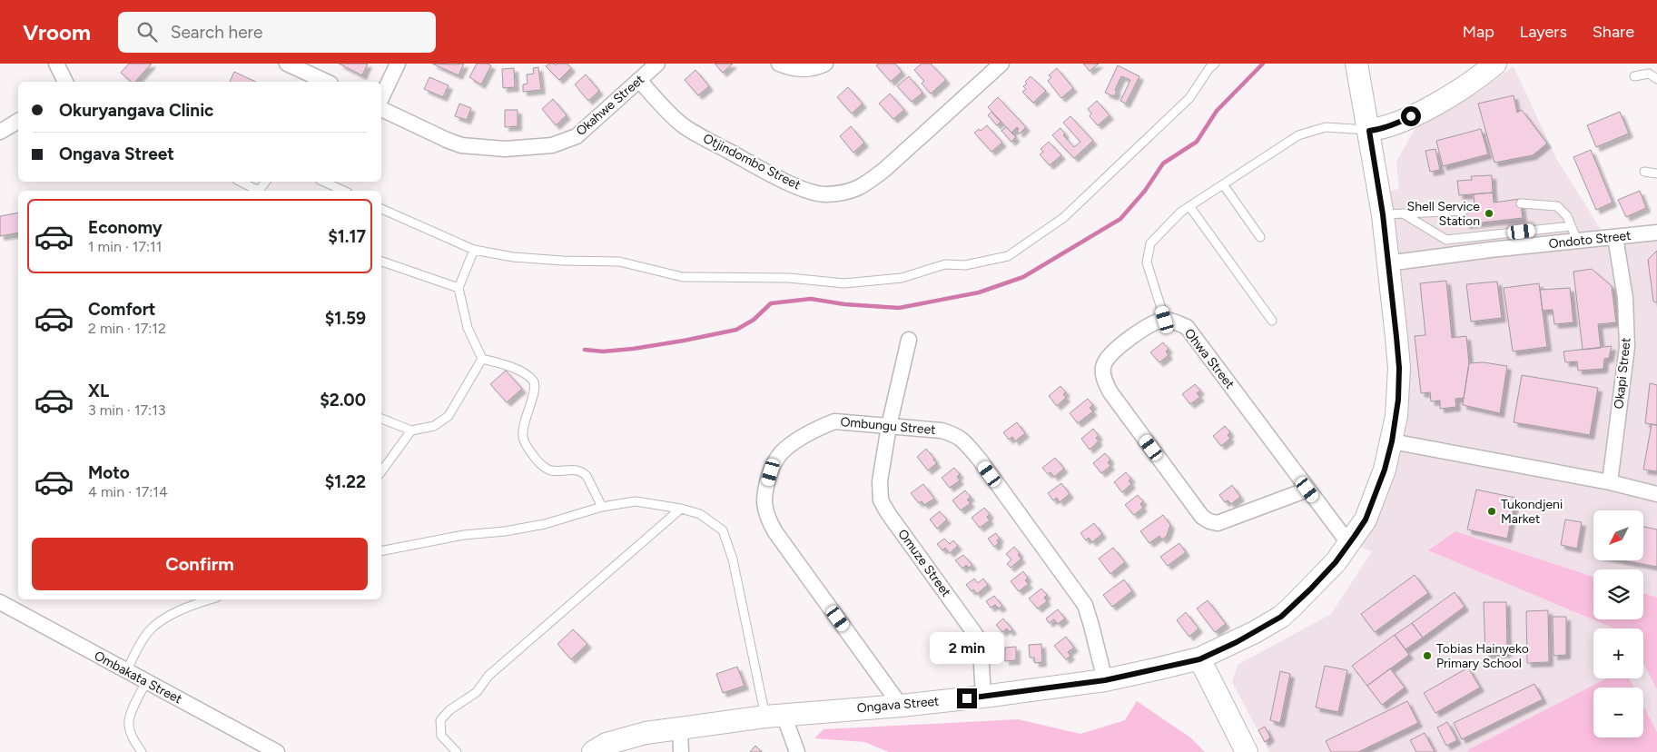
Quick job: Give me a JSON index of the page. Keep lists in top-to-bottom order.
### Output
{
  "streets": {
    "street": [
      "Okahwe Street",
      "Otjindombo Street",
      "Ondoto Street",
      "Ohwa Street",
      "Okapi Street",
      "Ombungu Street",
      "Omuze Street",
      "Ombakata Street",
      "Ongava Street"
    ]
  },
  "crossings": [
    ["Okahwe Street", "Otjindombo Street"],
    ["Ondoto Street", "Okapi Street"],
    ["Ondoto Street", "Ongava Street"],
    ["Ohwa Street", "Ongava Street"],
    ["Ombungu Street", "Omuze Street"],
    ["Ombungu Street", "Ongava Street"],
    ["Omuze Street", "Ongava Street"]
  ],
  "places": ["Shell Service Station", "Tukondjeni Market", "Tobias Hainyeko Primary School"],
  "north": "bottom left",
  "page": {
    "header": "Vroom",
    "search": "Search here",
    "nav": ["Map", "Layers", "Share"],
    "banner": ["Okuryangava Clinic", "Ongava Street"],
    "list": [
      {
        "name": "Economy",
        "note": "1 min · 17:11",
        "value": "$1.17"
      },
      {
        "name": "Comfort",
        "note": "2 min · 17:12",
        "value": "$1.59"
      },
      {
        "name": "XL",
        "note": "3 min · 17:13",
        "value": "$2.00"
      },
      {
        "name": "Moto",
        "note": "4 min · 17:14",
        "value": "$1.22"
      }
    ],
    "map_buttons": ["+", "−"],
    "buttons": "Confirm",
    "bubble": "2 min"
  }
}
